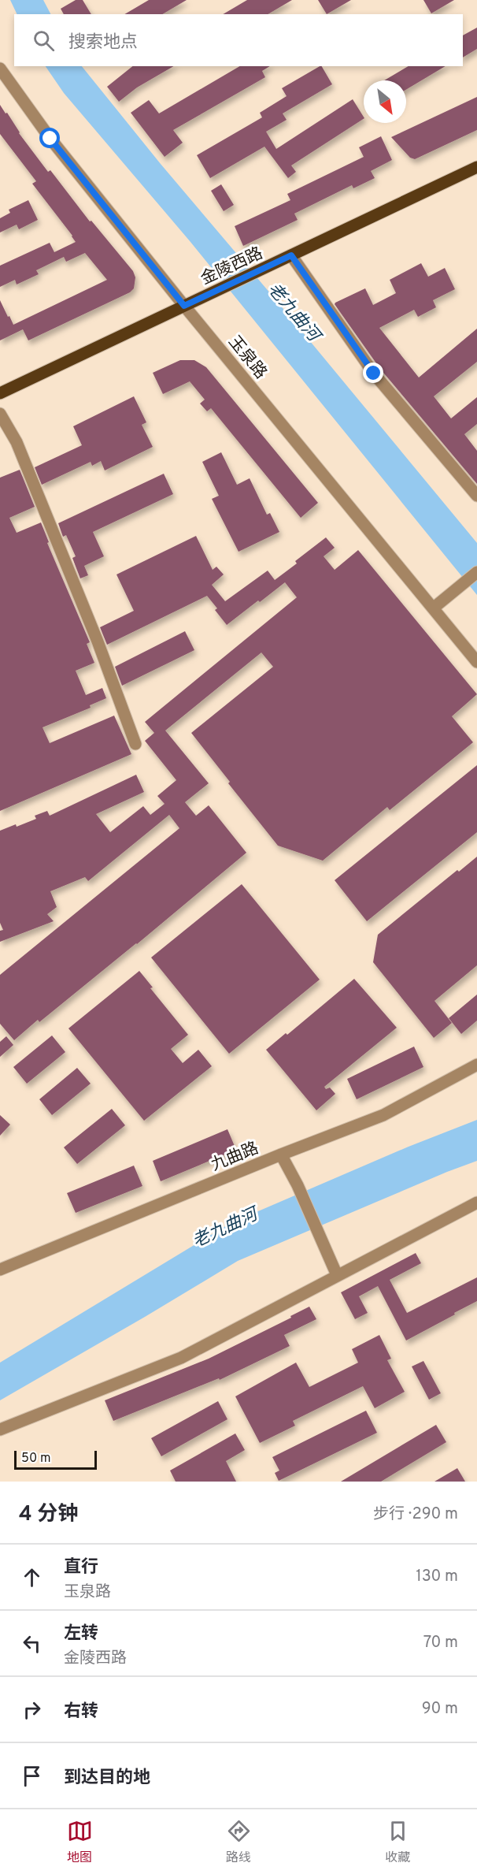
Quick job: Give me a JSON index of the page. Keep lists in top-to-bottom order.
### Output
{
  "streets": {
    "main road": ["金陵西路"],
    "street": ["玉泉路", "九曲路"]
  },
  "crossings": [
    ["金陵西路", "玉泉路"]
  ],
  "water": ["老九曲河"],
  "scale_bar": "50 m",
  "north": "bottom right",
  "page": {
    "search": "搜索地点",
    "scale": "50 m",
    "heading": ["4 分钟", "步行 · 290 m"],
    "list": [
      ["直行", "玉泉路", "130 m"],
      ["左转", "金陵西路", "70 m"],
      ["右转", "90 m"],
      "到达目的地"
    ],
    "nav": ["地图", "路线", "收藏"]
  }
}
